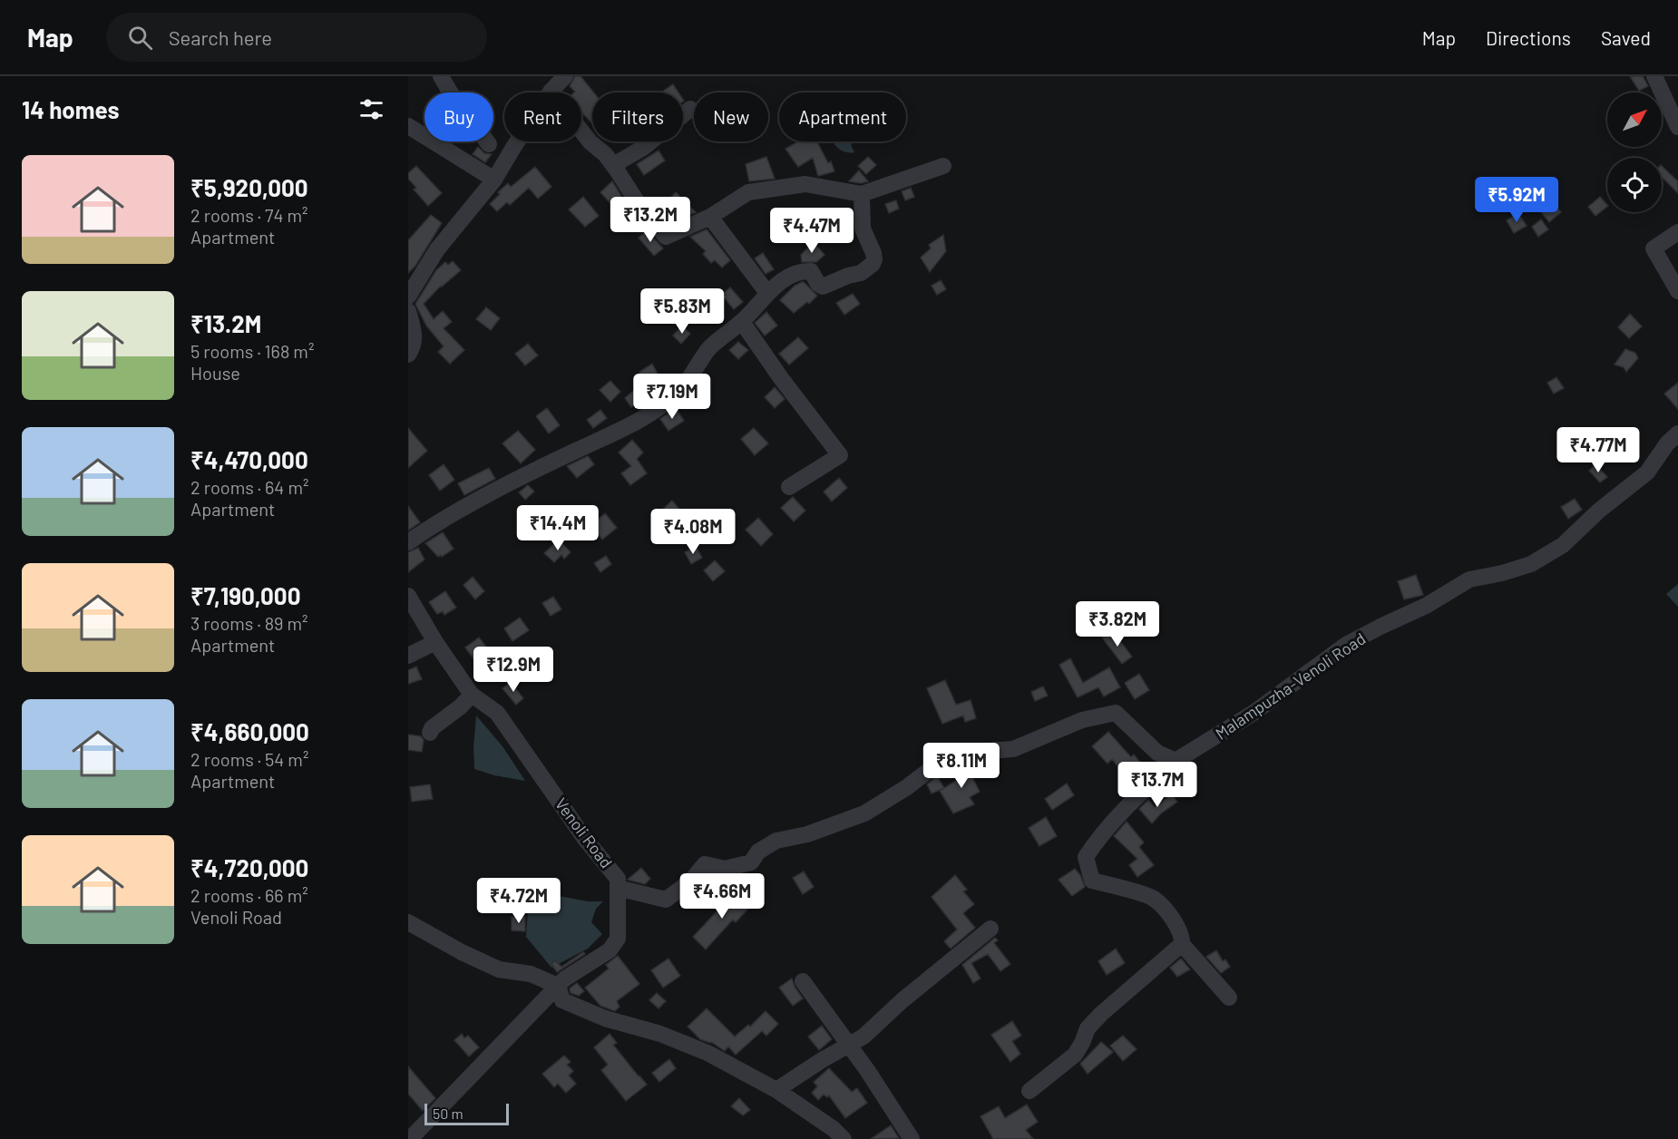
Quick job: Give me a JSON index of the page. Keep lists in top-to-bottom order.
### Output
{
  "streets": {
    "street": ["Malampuzha-Venoli Road", "Venoli Road"]
  },
  "scale_bar": "50 m",
  "north": "top right",
  "page": {
    "header": "Map",
    "search": "Search here",
    "nav": ["Map", "Directions", "Saved"],
    "heading": "14 homes",
    "chip": [
      "Buy",
      "Rent",
      "Filters",
      "New",
      "Apartment"
    ],
    "list": [
      {
        "name": "₹5,920,000",
        "note": "2 rooms · 74 m² · Apartment"
      },
      {
        "name": "₹13.2M",
        "note": "5 rooms · 168 m² · House"
      },
      {
        "name": "₹4,470,000",
        "note": "2 rooms · 64 m² · Apartment"
      },
      {
        "name": "₹7,190,000",
        "note": "3 rooms · 89 m² · Apartment"
      },
      {
        "name": "₹4,660,000",
        "note": "2 rooms · 54 m² · Apartment"
      },
      {
        "name": "₹4,720,000",
        "note": "2 rooms · 66 m² · Venoli Road"
      }
    ],
    "price": [
      "₹5.92M",
      "₹13.2M",
      "₹4.47M",
      "₹5.83M",
      "₹7.19M",
      "₹4.77M",
      "₹14.4M",
      "₹4.08M",
      "₹3.82M",
      "₹12.9M",
      "₹8.11M",
      "₹13.7M",
      "₹4.66M",
      "₹4.72M"
    ],
    "scale": "50 m"
  }
}
